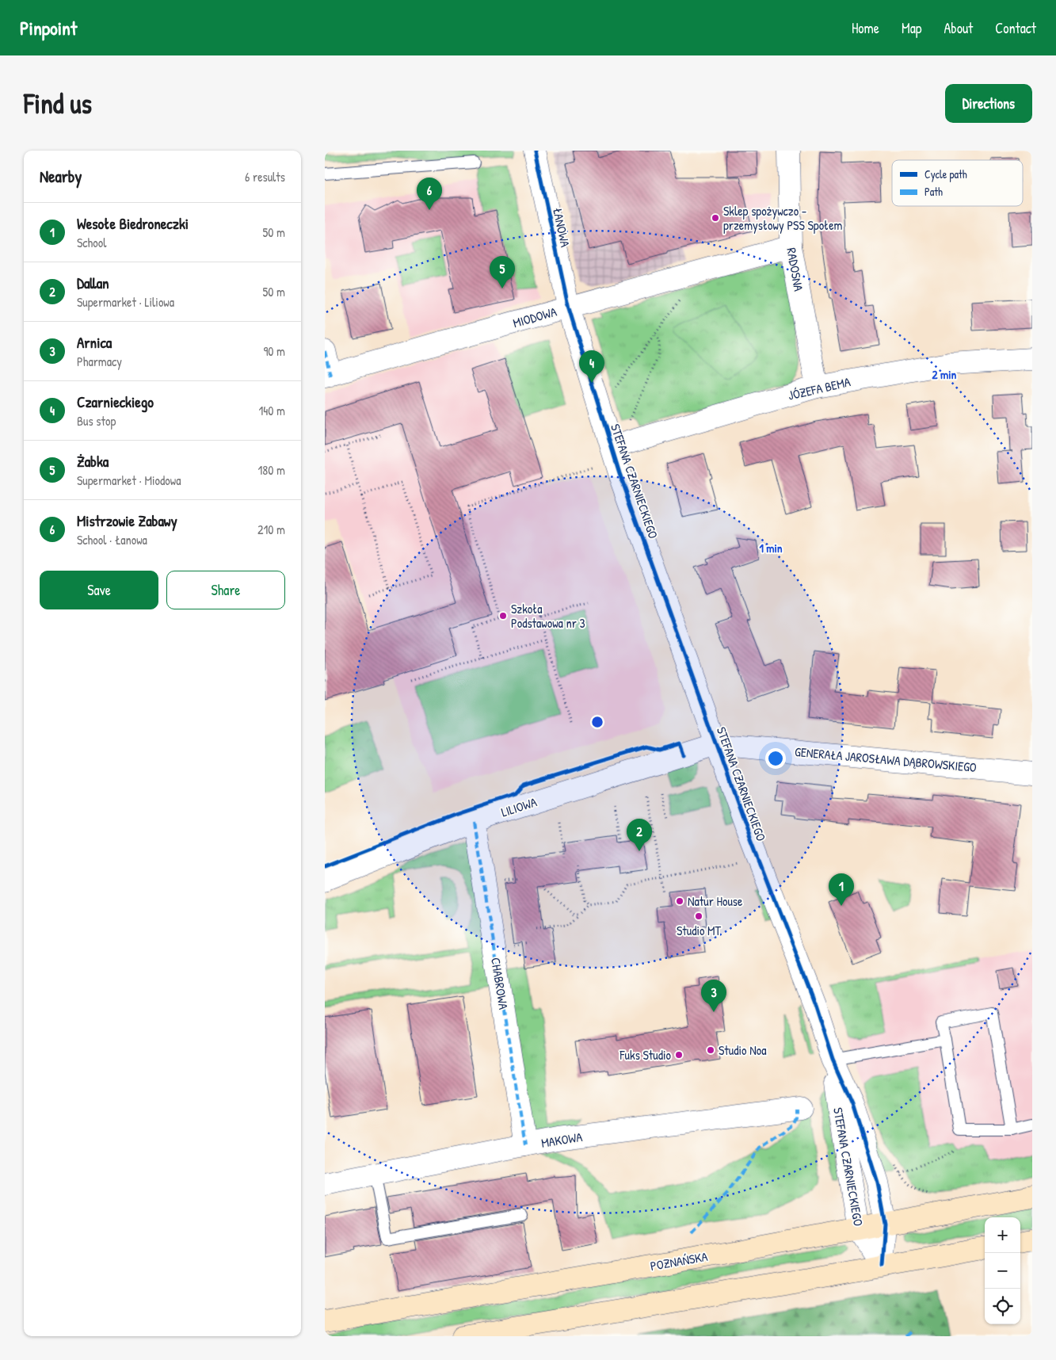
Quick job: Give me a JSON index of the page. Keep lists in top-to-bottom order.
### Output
{
  "streets": {
    "main road": ["POZNAŃSKA"],
    "street": [
      "ŁANOWA",
      "RADOSNA",
      "MIODOWA",
      "JÓZEFA BEMA",
      "STEFANA CZARNIECKIEGO",
      "GENERAŁA JAROSŁAWA DĄBROWSKIEGO",
      "LILIOWA",
      "CHABROWA",
      "MAKOWA"
    ]
  },
  "crossings": [
    ["ŁANOWA", "MIODOWA"],
    ["ŁANOWA", "STEFANA CZARNIECKIEGO"],
    ["RADOSNA", "MIODOWA"],
    ["RADOSNA", "JÓZEFA BEMA"],
    ["MIODOWA", "STEFANA CZARNIECKIEGO"],
    ["JÓZEFA BEMA", "STEFANA CZARNIECKIEGO"],
    ["STEFANA CZARNIECKIEGO", "GENERAŁA JAROSŁAWA DĄBROWSKIEGO"],
    ["STEFANA CZARNIECKIEGO", "LILIOWA"],
    ["STEFANA CZARNIECKIEGO", "POZNAŃSKA"],
    ["GENERAŁA JAROSŁAWA DĄBROWSKIEGO", "LILIOWA"],
    ["LILIOWA", "CHABROWA"],
    ["CHABROWA", "MAKOWA"]
  ],
  "places": [
    "Sklep spożywczo - przemysłowy PSS Społem",
    "Szkoła Podstawowa nr 3",
    "Natur House",
    "Studio MT",
    "Studio Noa",
    "Fuks Studio"
  ],
  "legend": ["Cycle path", "Path"],
  "page": {
    "header": "Pinpoint",
    "nav": [
      "Home",
      "Map",
      "About",
      "Contact"
    ],
    "buttons": [
      "Directions",
      ["Save", "Share"]
    ],
    "title": "Find us",
    "heading": ["Nearby", "6 results"],
    "pins": [
      "6",
      "5",
      "4",
      "2",
      "1",
      "3"
    ],
    "list": [
      {
        "mark": "1",
        "name": "Wesołe Biedroneczki",
        "note": "School",
        "value": "50 m"
      },
      {
        "mark": "2",
        "name": "Dallan",
        "note": "Supermarket · Liliowa",
        "value": "50 m"
      },
      {
        "mark": "3",
        "name": "Arnica",
        "note": "Pharmacy",
        "value": "90 m"
      },
      {
        "mark": "4",
        "name": "Czarnieckiego",
        "note": "Bus stop",
        "value": "140 m"
      },
      {
        "mark": "5",
        "name": "Żabka",
        "note": "Supermarket · Miodowa",
        "value": "180 m"
      },
      {
        "mark": "6",
        "name": "Mistrzowie Zabawy",
        "note": "School · Łanowa",
        "value": "210 m"
      }
    ],
    "map_buttons": ["+", "−"]
  },
  "rings": ["2 min", "1 min"]
}
